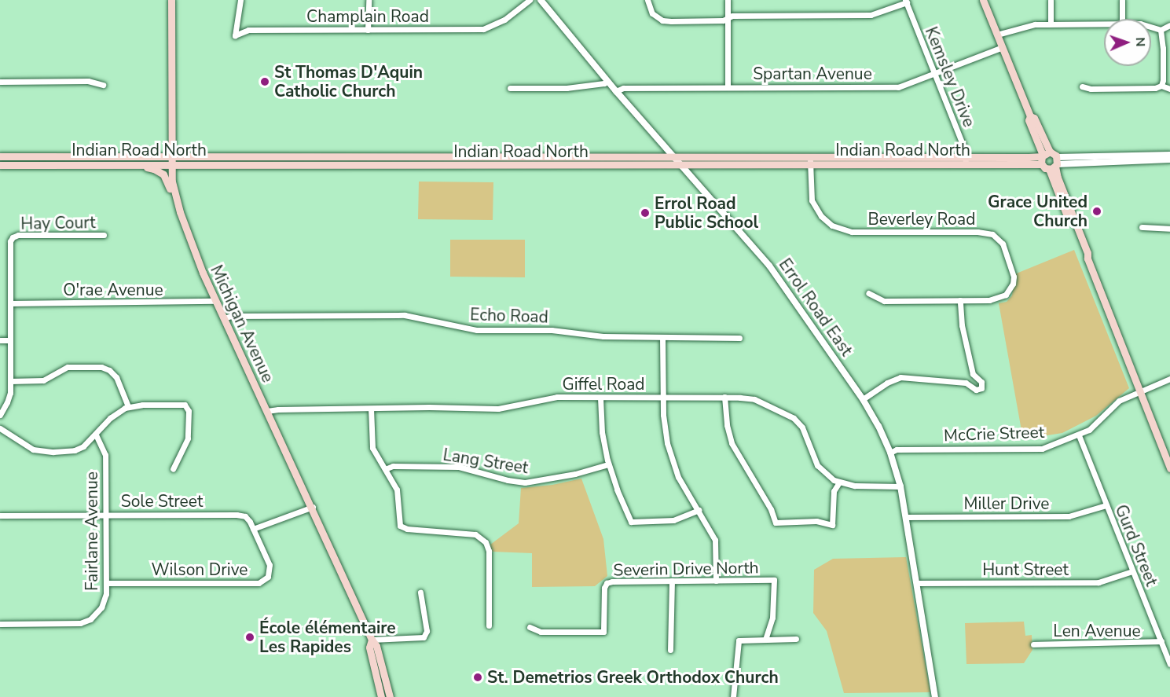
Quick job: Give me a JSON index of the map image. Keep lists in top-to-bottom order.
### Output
{
  "streets": {
    "main road": ["Indian Road North", "Michigan Avenue"],
    "street": [
      "Champlain Road",
      "Spartan Avenue",
      "Kemsley Drive",
      "Beverley Road",
      "Hay Court",
      "O'rae Avenue",
      "Errol Road East",
      "Echo Road",
      "Giffel Road",
      "McCrie Street",
      "Lang Street",
      "Sole Street",
      "Miller Drive",
      "Fairlane Avenue",
      "Gurd Street",
      "Severin Drive North",
      "Wilson Drive",
      "Hunt Street",
      "Len Avenue"
    ]
  },
  "crossings": [
    ["Spartan Avenue", "Kemsley Drive"],
    ["Spartan Avenue", "Errol Road East"],
    ["Kemsley Drive", "Indian Road North"],
    ["Indian Road North", "Beverley Road"],
    ["Indian Road North", "Errol Road East"],
    ["Indian Road North", "Michigan Avenue"],
    ["Hay Court", "O'rae Avenue"],
    ["O'rae Avenue", "Michigan Avenue"],
    ["Errol Road East", "Giffel Road"],
    ["Errol Road East", "McCrie Street"],
    ["Errol Road East", "Miller Drive"],
    ["Errol Road East", "Hunt Street"],
    ["Echo Road", "Michigan Avenue"],
    ["Michigan Avenue", "Giffel Road"],
    ["McCrie Street", "Gurd Street"],
    ["Sole Street", "Fairlane Avenue"],
    ["Sole Street", "Wilson Drive"],
    ["Miller Drive", "Gurd Street"],
    ["Fairlane Avenue", "Wilson Drive"],
    ["Gurd Street", "Hunt Street"],
    ["Gurd Street", "Len Avenue"]
  ],
  "places": [
    "St Thomas D'Aquin Catholic Church",
    "Grace United Church",
    "Errol Road Public School",
    "École élémentaire Les Rapides",
    "St. Demetrios Greek Orthodox Church"
  ],
  "north": "right"
}
